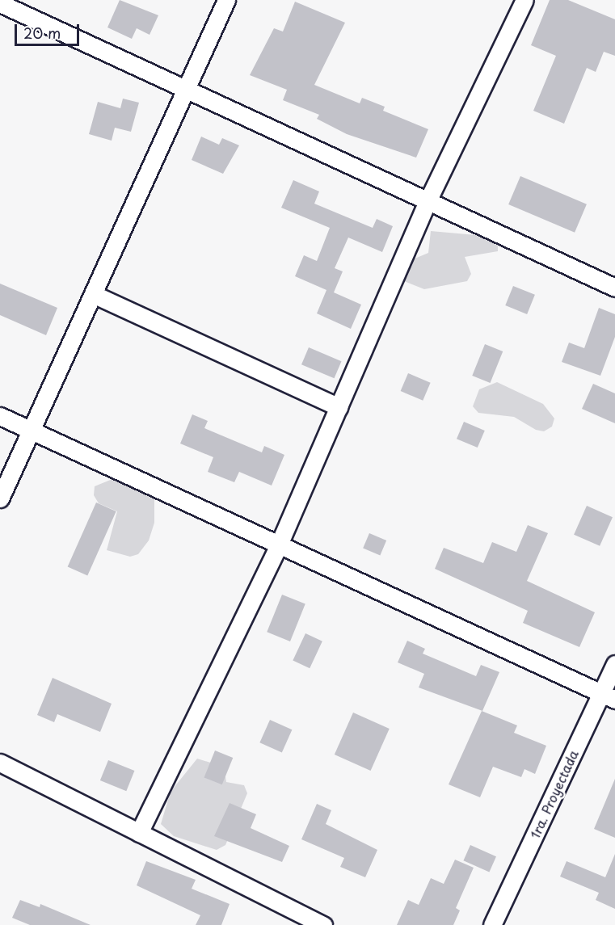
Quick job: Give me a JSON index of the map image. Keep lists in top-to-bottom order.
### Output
{
  "streets": {
    "street": ["1ra. Proyectada"]
  },
  "scale_bar": "20 m"
}
